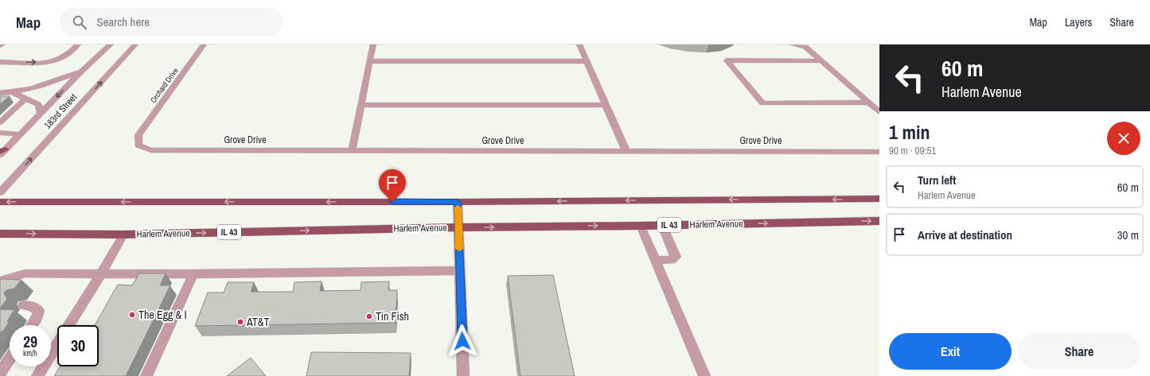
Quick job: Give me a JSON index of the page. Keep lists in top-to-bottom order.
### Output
{
  "streets": {
    "main road": ["Harlem Avenue", "IL 43"],
    "street": ["Orchard Drive", "183rd Street", "Grove Drive"]
  },
  "crossings": [
    ["Orchard Drive", "Grove Drive"]
  ],
  "places": ["The Egg & I", "Tin Fish", "AT&T"],
  "page": {
    "header": "Map",
    "search": "Search here",
    "nav": ["Map", "Layers", "Share"],
    "turn": ["60 m", "Harlem Avenue"],
    "heading": ["1 min", "90 m · 09:51"],
    "list": [
      {
        "name": "Turn left",
        "note": "Harlem Avenue",
        "value": "60 m"
      },
      {
        "name": "Arrive at destination",
        "value": "30 m"
      }
    ],
    "speed": "29 km/h",
    "limit": "30",
    "buttons": ["Exit", "Share"]
  }
}
